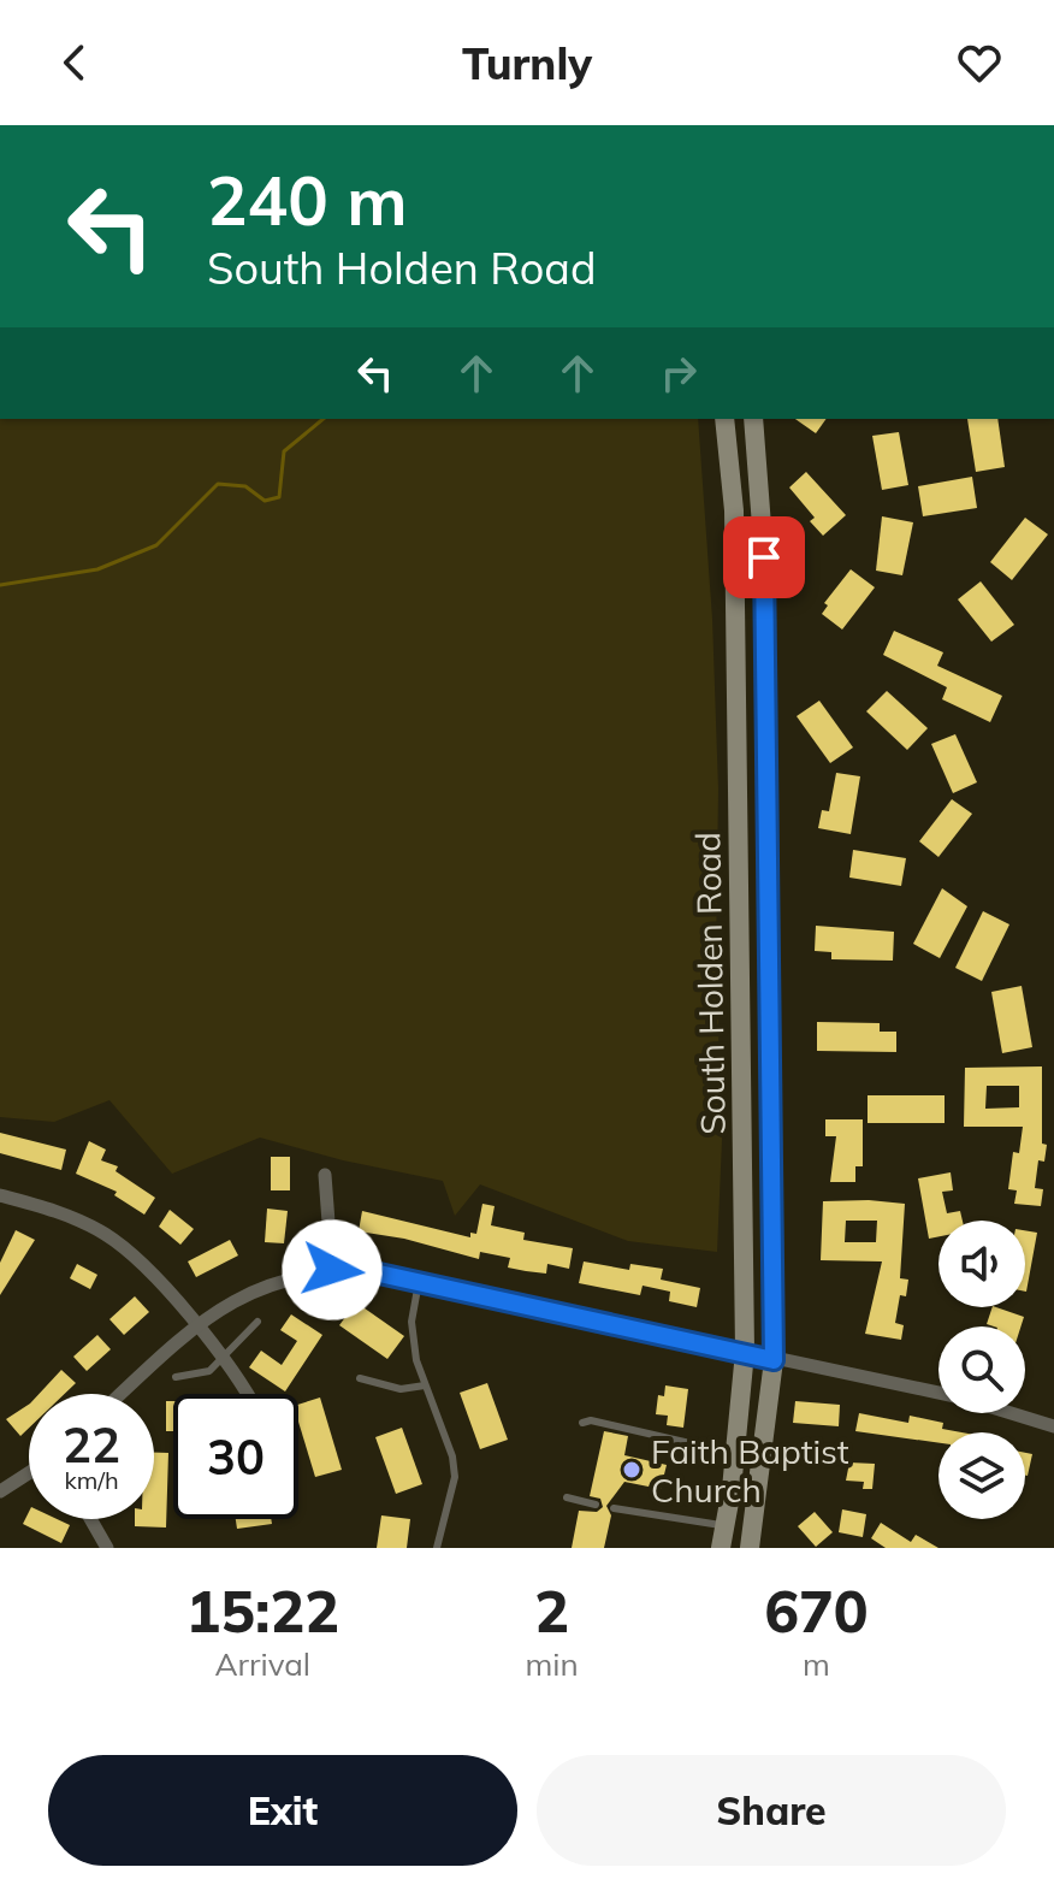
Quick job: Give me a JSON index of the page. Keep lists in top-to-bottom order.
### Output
{
  "streets": {
    "main road": ["South Holden Road"]
  },
  "places": ["Faith Baptist Church"],
  "page": {
    "header": "Turnly",
    "turn": ["240 m", "South Holden Road"],
    "speed": "22 km/h",
    "limit": "30",
    "eta": [
      "15:22",
      "Arrival",
      "2",
      "min",
      "670",
      "m"
    ],
    "buttons": ["Exit", "Share"]
  }
}
